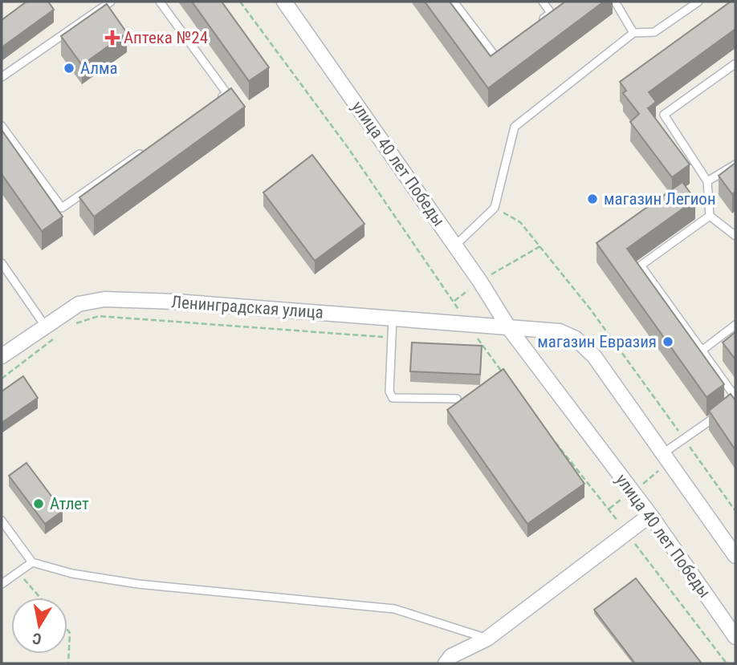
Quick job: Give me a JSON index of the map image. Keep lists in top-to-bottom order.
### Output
{
  "streets": {
    "street": ["улица 40 лет Победы", "Ленинградская улица"]
  },
  "crossings": [
    ["улица 40 лет Победы", "Ленинградская улица"]
  ],
  "places": {
    "health": ["Аптека №24"],
    "other": [
      "Алма",
      "магазин Легион",
      "магазин Евразия",
      "Атлет"
    ]
  },
  "north": "bottom"
}
